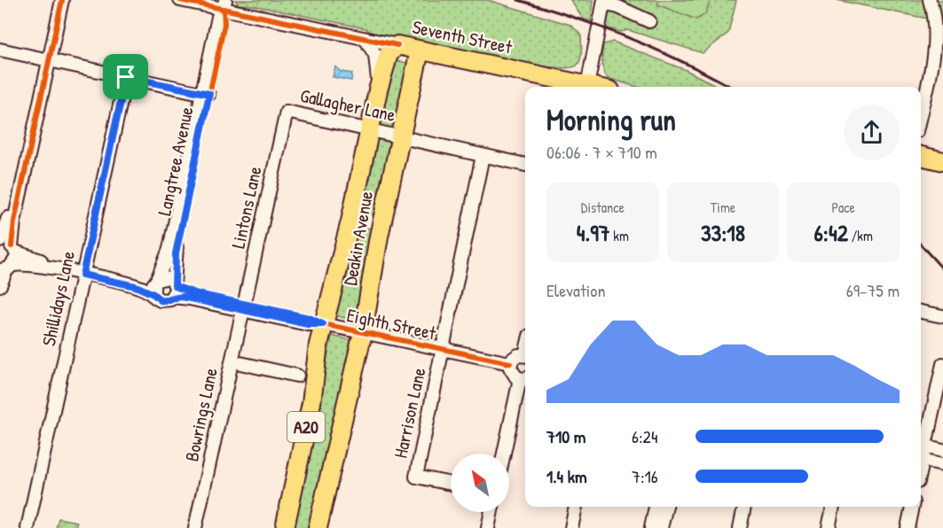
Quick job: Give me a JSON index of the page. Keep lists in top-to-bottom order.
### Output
{
  "streets": {
    "highway": ["Seventh Street", "Deakin Avenue", "A20"],
    "street": [
      "Gallagher Lane",
      "Langtree Avenue",
      "Lintons Lane",
      "Shillidays Lane",
      "Eighth Street",
      "Harrison Lane",
      "Bowrings Lane"
    ]
  },
  "crossings": [
    ["Seventh Street", "Langtree Avenue"],
    ["Seventh Street", "Deakin Avenue"],
    ["Gallagher Lane", "Lintons Lane"],
    ["Gallagher Lane", "Deakin Avenue"],
    ["Gallagher Lane", "Harrison Lane"],
    ["Langtree Avenue", "Eighth Street"],
    ["Lintons Lane", "Eighth Street"],
    ["Lintons Lane", "Bowrings Lane"],
    ["Deakin Avenue", "Eighth Street"],
    ["Eighth Street", "Harrison Lane"],
    ["Eighth Street", "Bowrings Lane"]
  ],
  "north": "top left",
  "page": {
    "heading": ["Morning run", "06:06 · 7 × 710 m"],
    "stats": [
      ["Distance", "4.97 km"],
      ["Time", "33:18"],
      ["Pace", "6:42 /km"]
    ],
    "chart": ["Elevation", "69–75 m"],
    "list": [
      {
        "name": "710 m",
        "note": "6:24"
      },
      {
        "name": "1.4 km",
        "note": "7:16"
      }
    ]
  }
}
